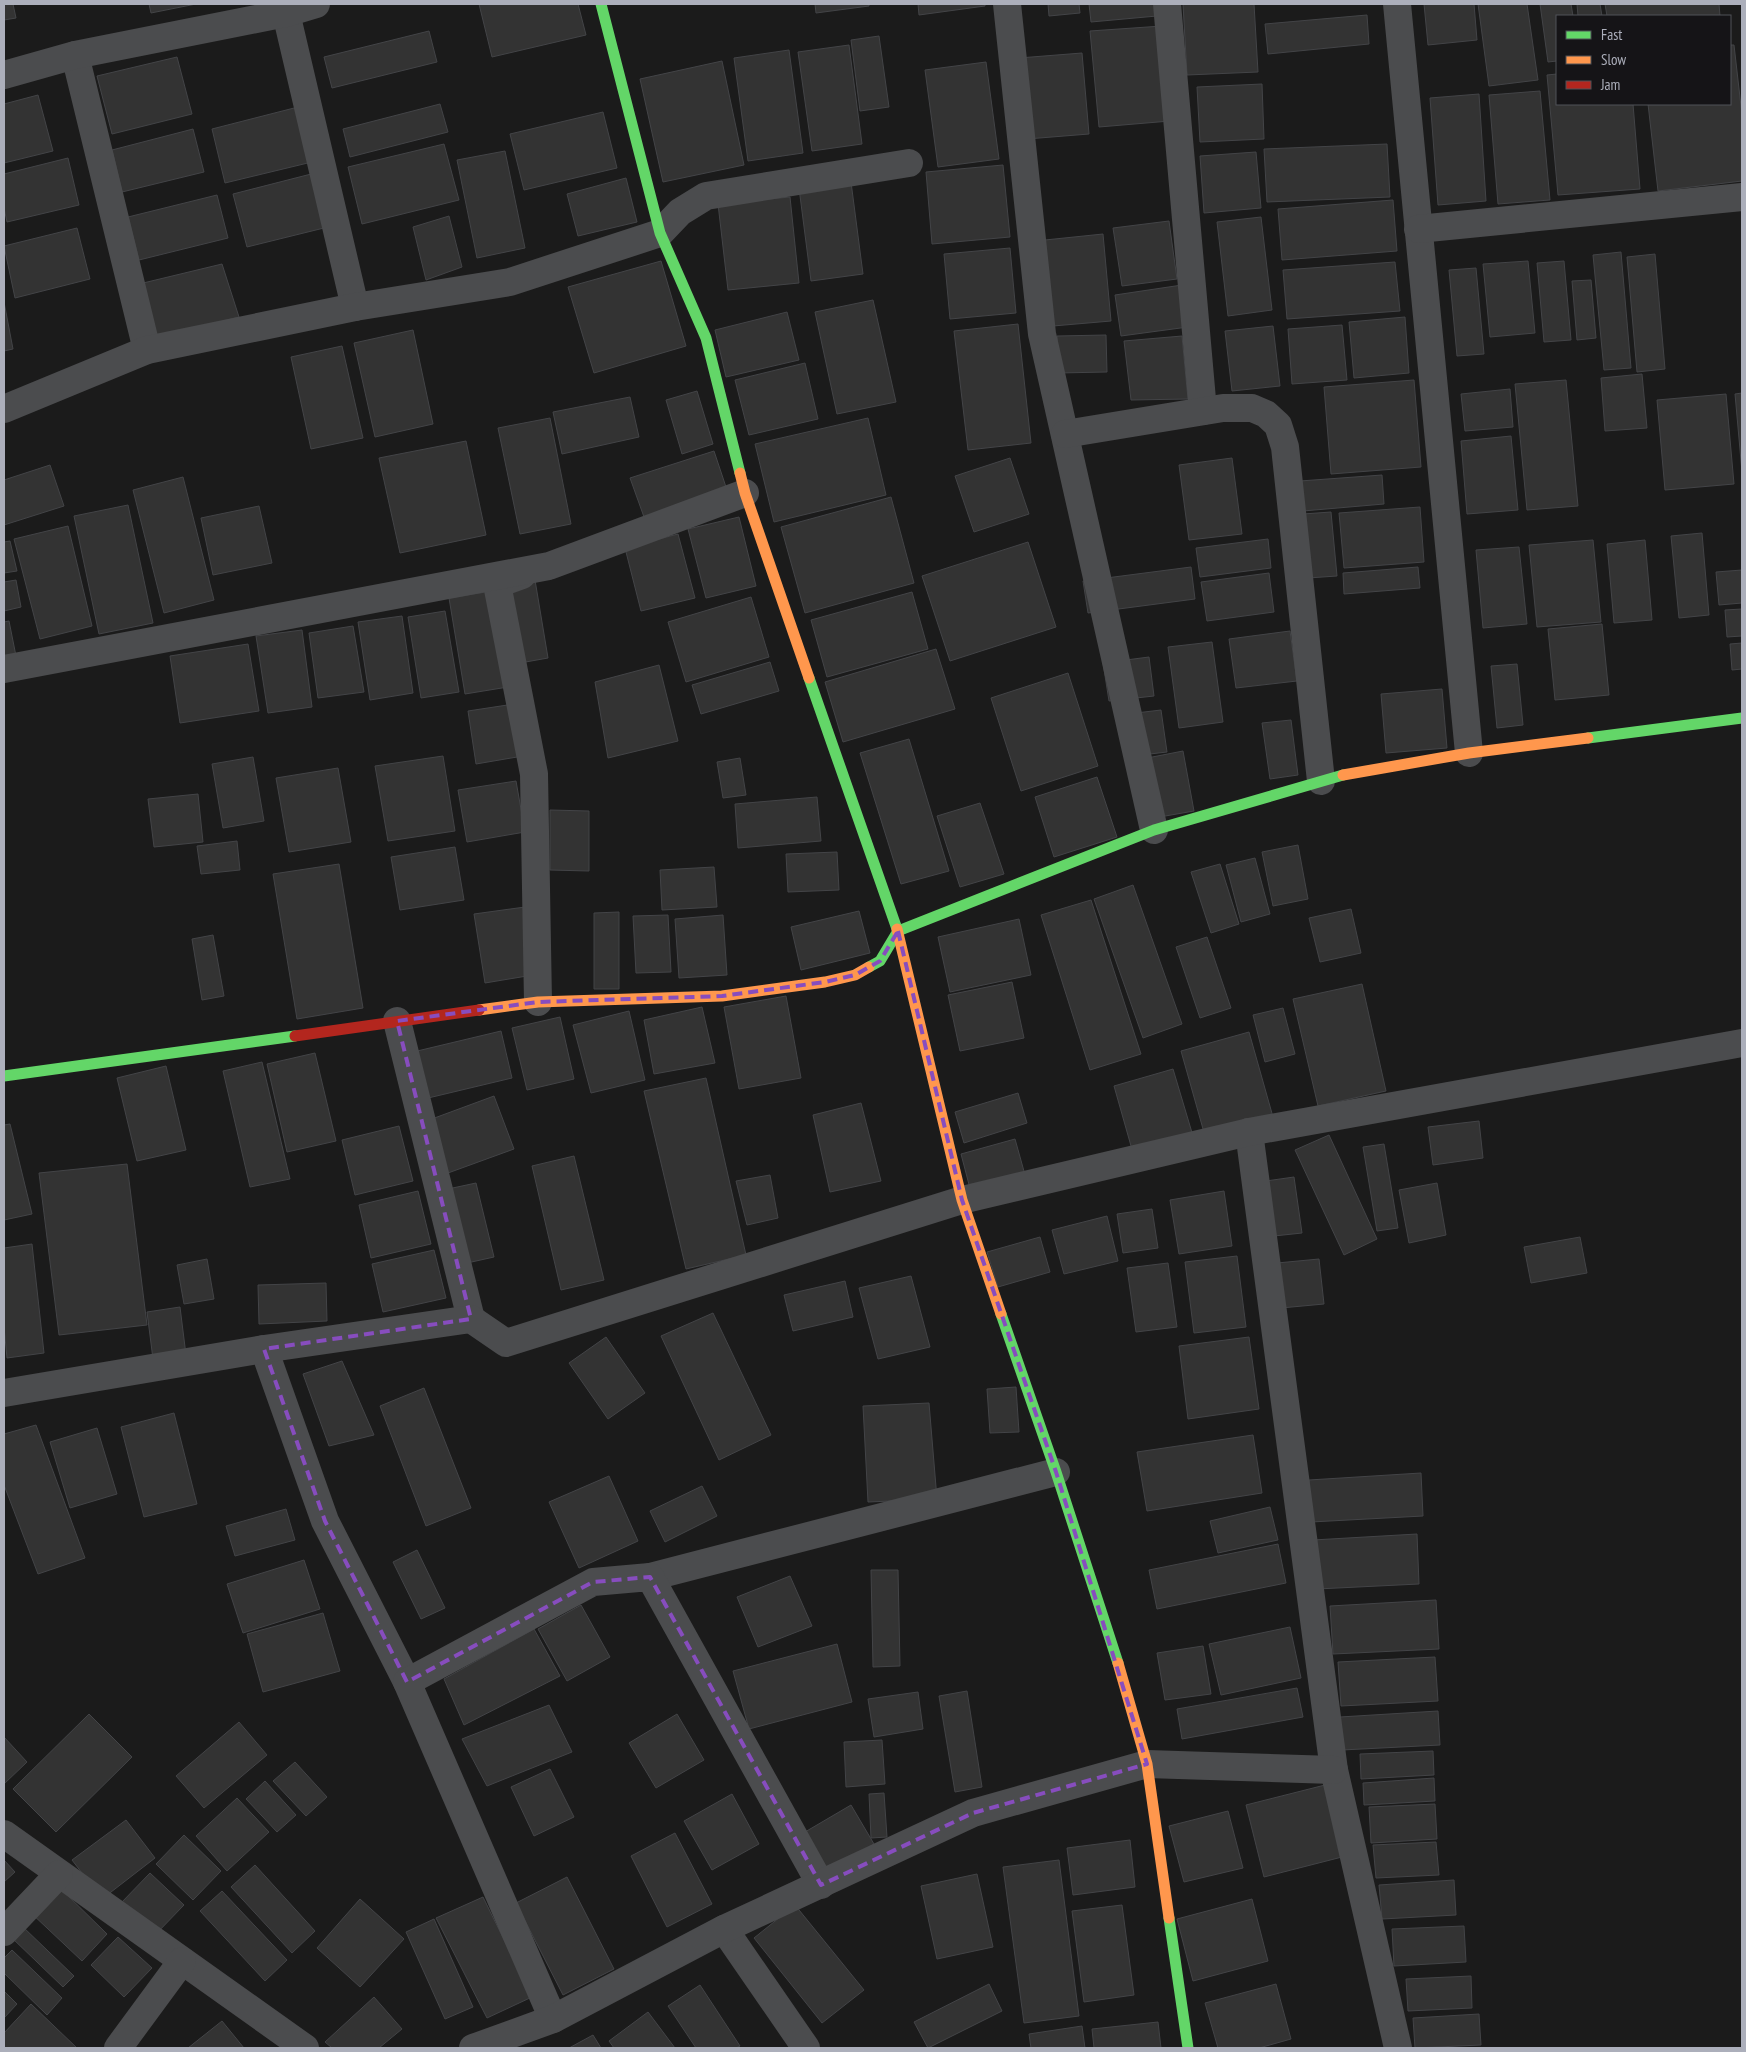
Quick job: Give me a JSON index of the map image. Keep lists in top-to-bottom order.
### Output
{
  "legend": ["Fast", "Slow", "Jam"]
}
